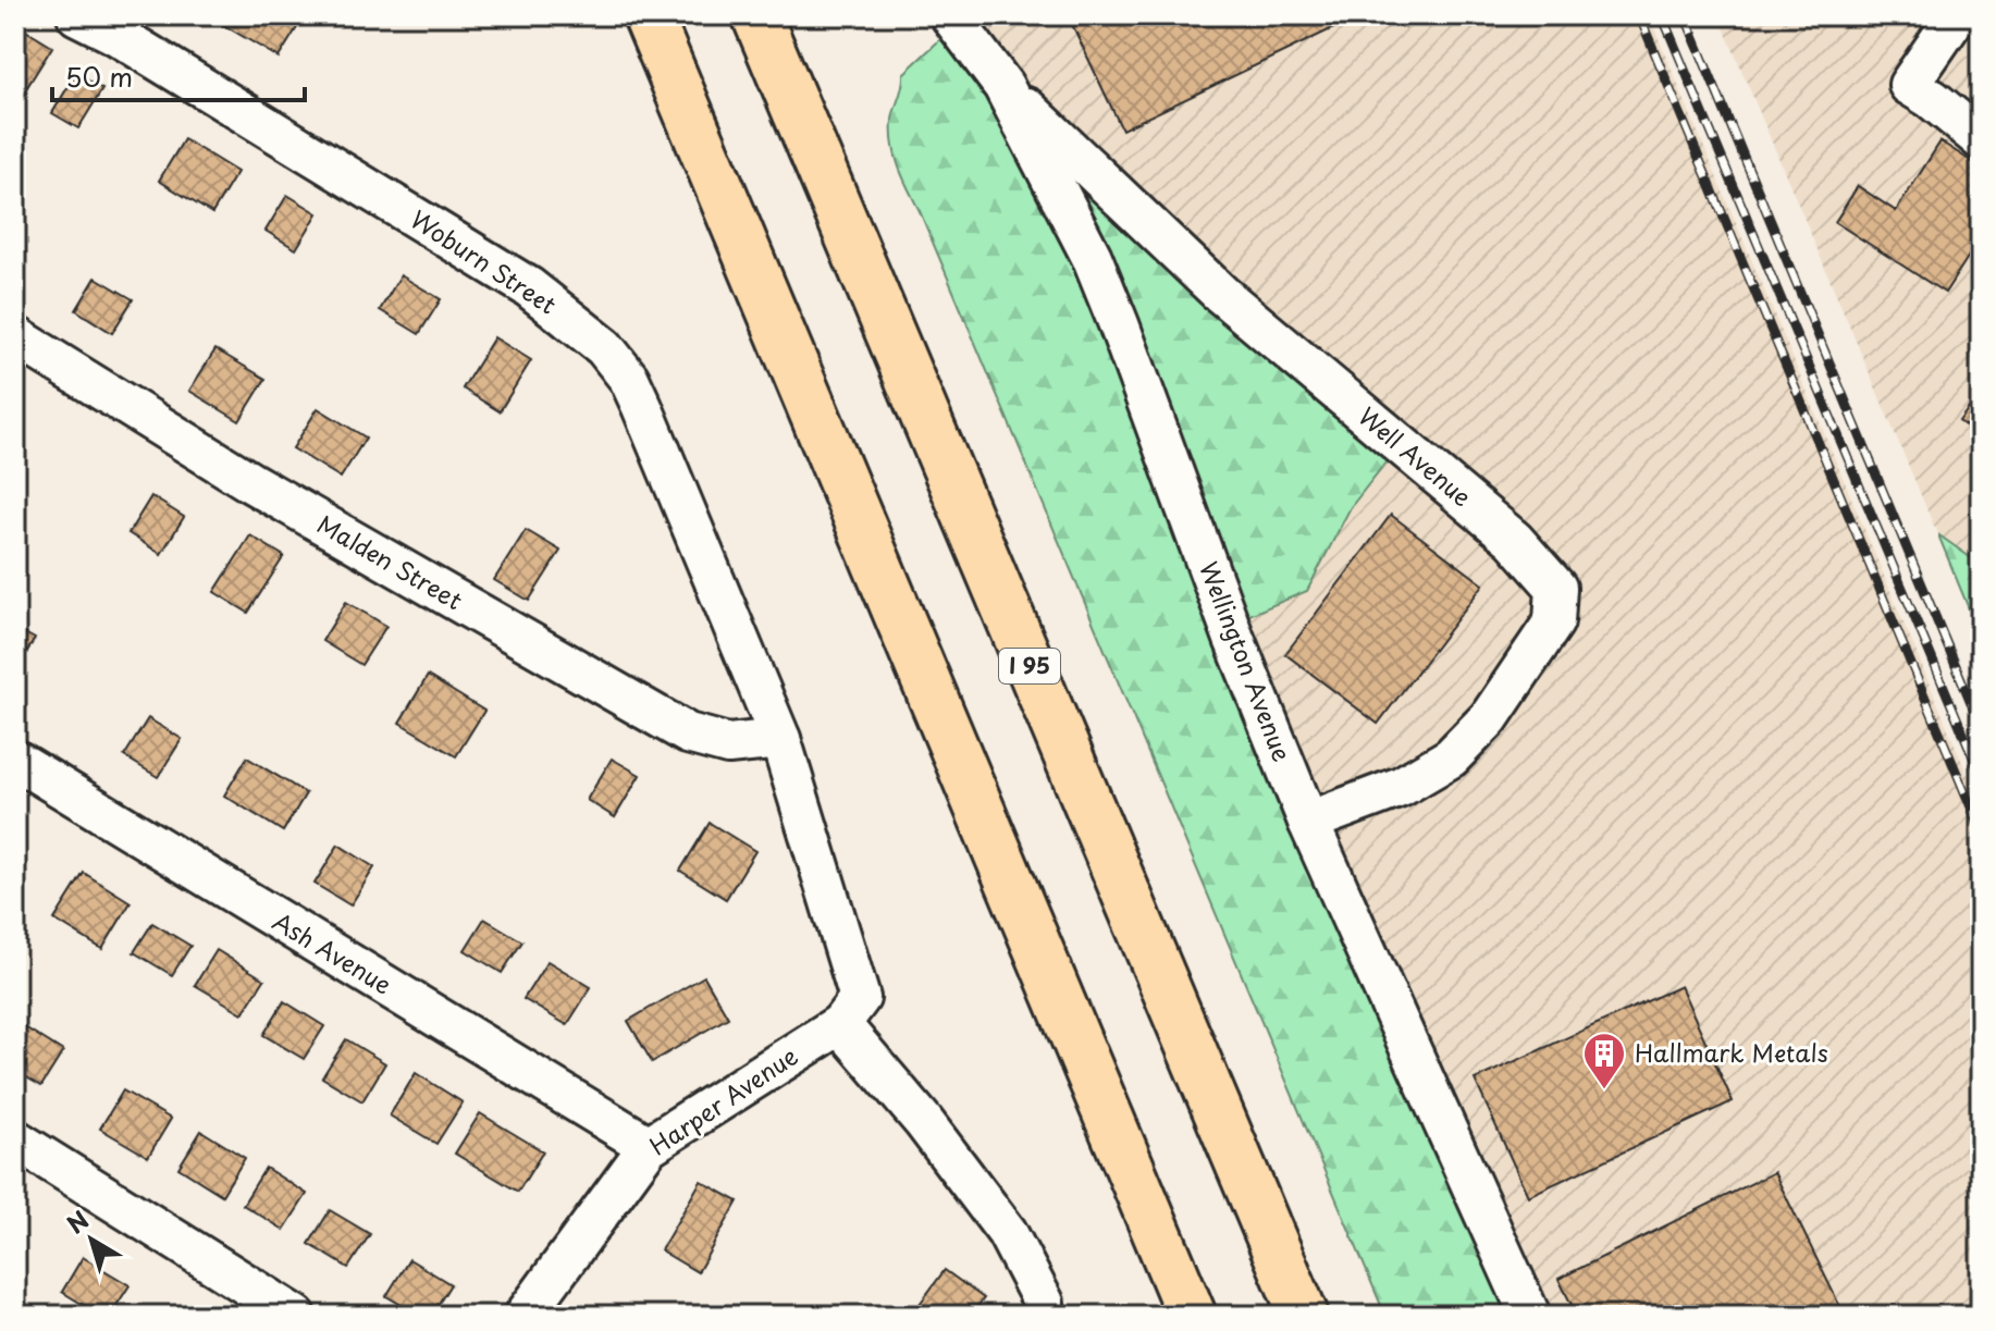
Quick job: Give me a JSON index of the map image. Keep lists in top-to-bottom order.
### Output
{
  "streets": {
    "highway": ["I 95"],
    "street": [
      "Woburn Street",
      "Well Avenue",
      "Malden Street",
      "Wellington Avenue",
      "Ash Avenue",
      "Harper Avenue"
    ]
  },
  "crossings": [
    ["Woburn Street", "Malden Street"],
    ["Well Avenue", "Wellington Avenue"],
    ["Ash Avenue", "Harper Avenue"]
  ],
  "places": {
    "building": ["Hallmark Metals"]
  },
  "scale_bar": "50 m",
  "north": "top left"
}
